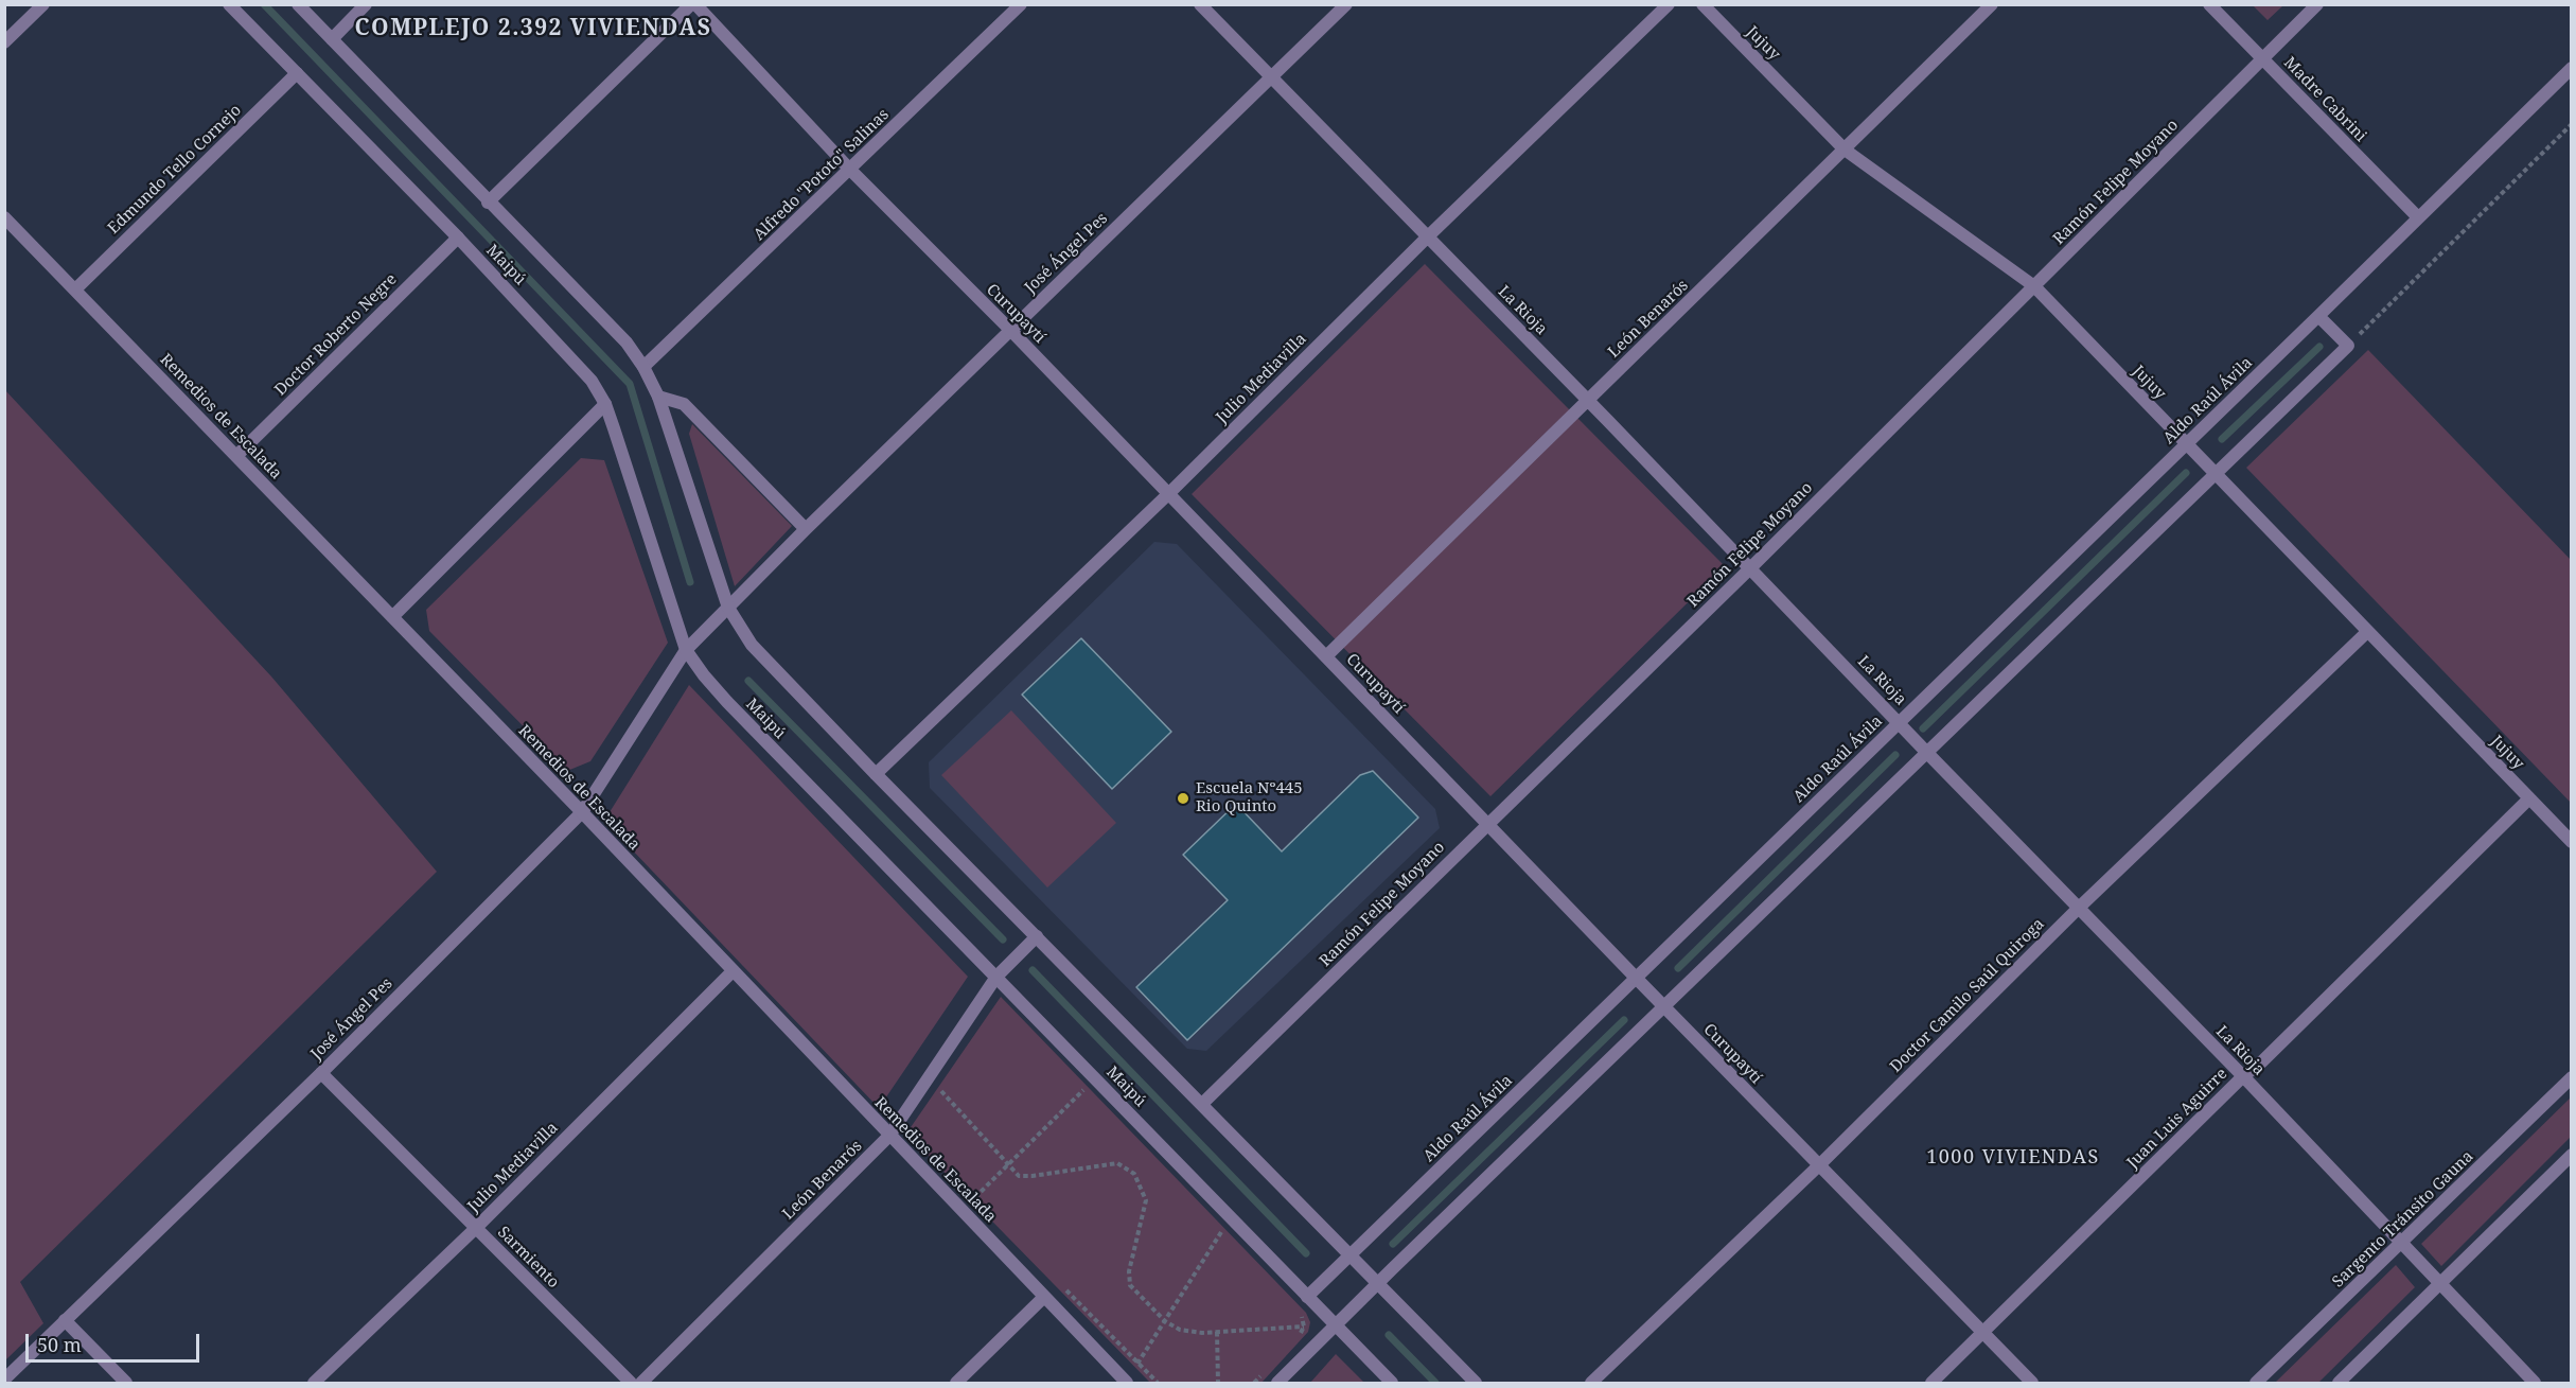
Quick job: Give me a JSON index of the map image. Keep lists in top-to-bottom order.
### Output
{
  "streets": {
    "street": [
      "Jujuy",
      "Madre Cabrini",
      "Edmundo Tello Cornejo",
      "Alfredo \"Pototo\" Salinas",
      "Ramón Felipe Moyano",
      "José Ángel Pes",
      "Maipú",
      "La Rioja",
      "Curupaytí",
      "León Benarós",
      "Doctor Roberto Negre",
      "Julio Mediavilla",
      "Aldo Raúl Ávila",
      "Remedios de Escalada",
      "Doctor Camilo Saúl Quiroga",
      "Juan Luis Aguirre",
      "Sargento Tránsito Gauna",
      "Sarmiento"
    ]
  },
  "crossings": [
    ["Jujuy", "Ramón Felipe Moyano"],
    ["Jujuy", "León Benarós"],
    ["Jujuy", "Aldo Raúl Ávila"],
    ["Jujuy", "Doctor Camilo Saúl Quiroga"],
    ["Jujuy", "Juan Luis Aguirre"],
    ["Madre Cabrini", "Ramón Felipe Moyano"],
    ["Madre Cabrini", "Aldo Raúl Ávila"],
    ["Edmundo Tello Cornejo", "Maipú"],
    ["Edmundo Tello Cornejo", "Remedios de Escalada"],
    ["Alfredo \"Pototo\" Salinas", "Maipú"],
    ["Alfredo \"Pototo\" Salinas", "Curupaytí"],
    ["Ramón Felipe Moyano", "Maipú"],
    ["Ramón Felipe Moyano", "La Rioja"],
    ["Ramón Felipe Moyano", "Curupaytí"],
    ["José Ángel Pes", "Maipú"],
    ["José Ángel Pes", "La Rioja"],
    ["José Ángel Pes", "Curupaytí"],
    ["José Ángel Pes", "Remedios de Escalada"],
    ["José Ángel Pes", "Sarmiento"],
    ["Maipú", "León Benarós"],
    ["Maipú", "Doctor Roberto Negre"],
    ["Maipú", "Julio Mediavilla"],
    ["Maipú", "Aldo Raúl Ávila"],
    ["La Rioja", "León Benarós"],
    ["La Rioja", "Julio Mediavilla"],
    ["La Rioja", "Aldo Raúl Ávila"],
    ["La Rioja", "Doctor Camilo Saúl Quiroga"],
    ["La Rioja", "Juan Luis Aguirre"],
    ["La Rioja", "Sargento Tránsito Gauna"],
    ["Curupaytí", "León Benarós"],
    ["Curupaytí", "Julio Mediavilla"],
    ["Curupaytí", "Aldo Raúl Ávila"],
    ["Curupaytí", "Doctor Camilo Saúl Quiroga"],
    ["Curupaytí", "Juan Luis Aguirre"],
    ["León Benarós", "Remedios de Escalada"],
    ["Doctor Roberto Negre", "Remedios de Escalada"],
    ["Julio Mediavilla", "Remedios de Escalada"],
    ["Julio Mediavilla", "Sarmiento"]
  ],
  "districts": ["COMPLEJO 2.392 VIVIENDAS", "1000 VIVIENDAS"],
  "places": ["Escuela Nº445 Rio Quinto"],
  "scale_bar": "50 m"
}
